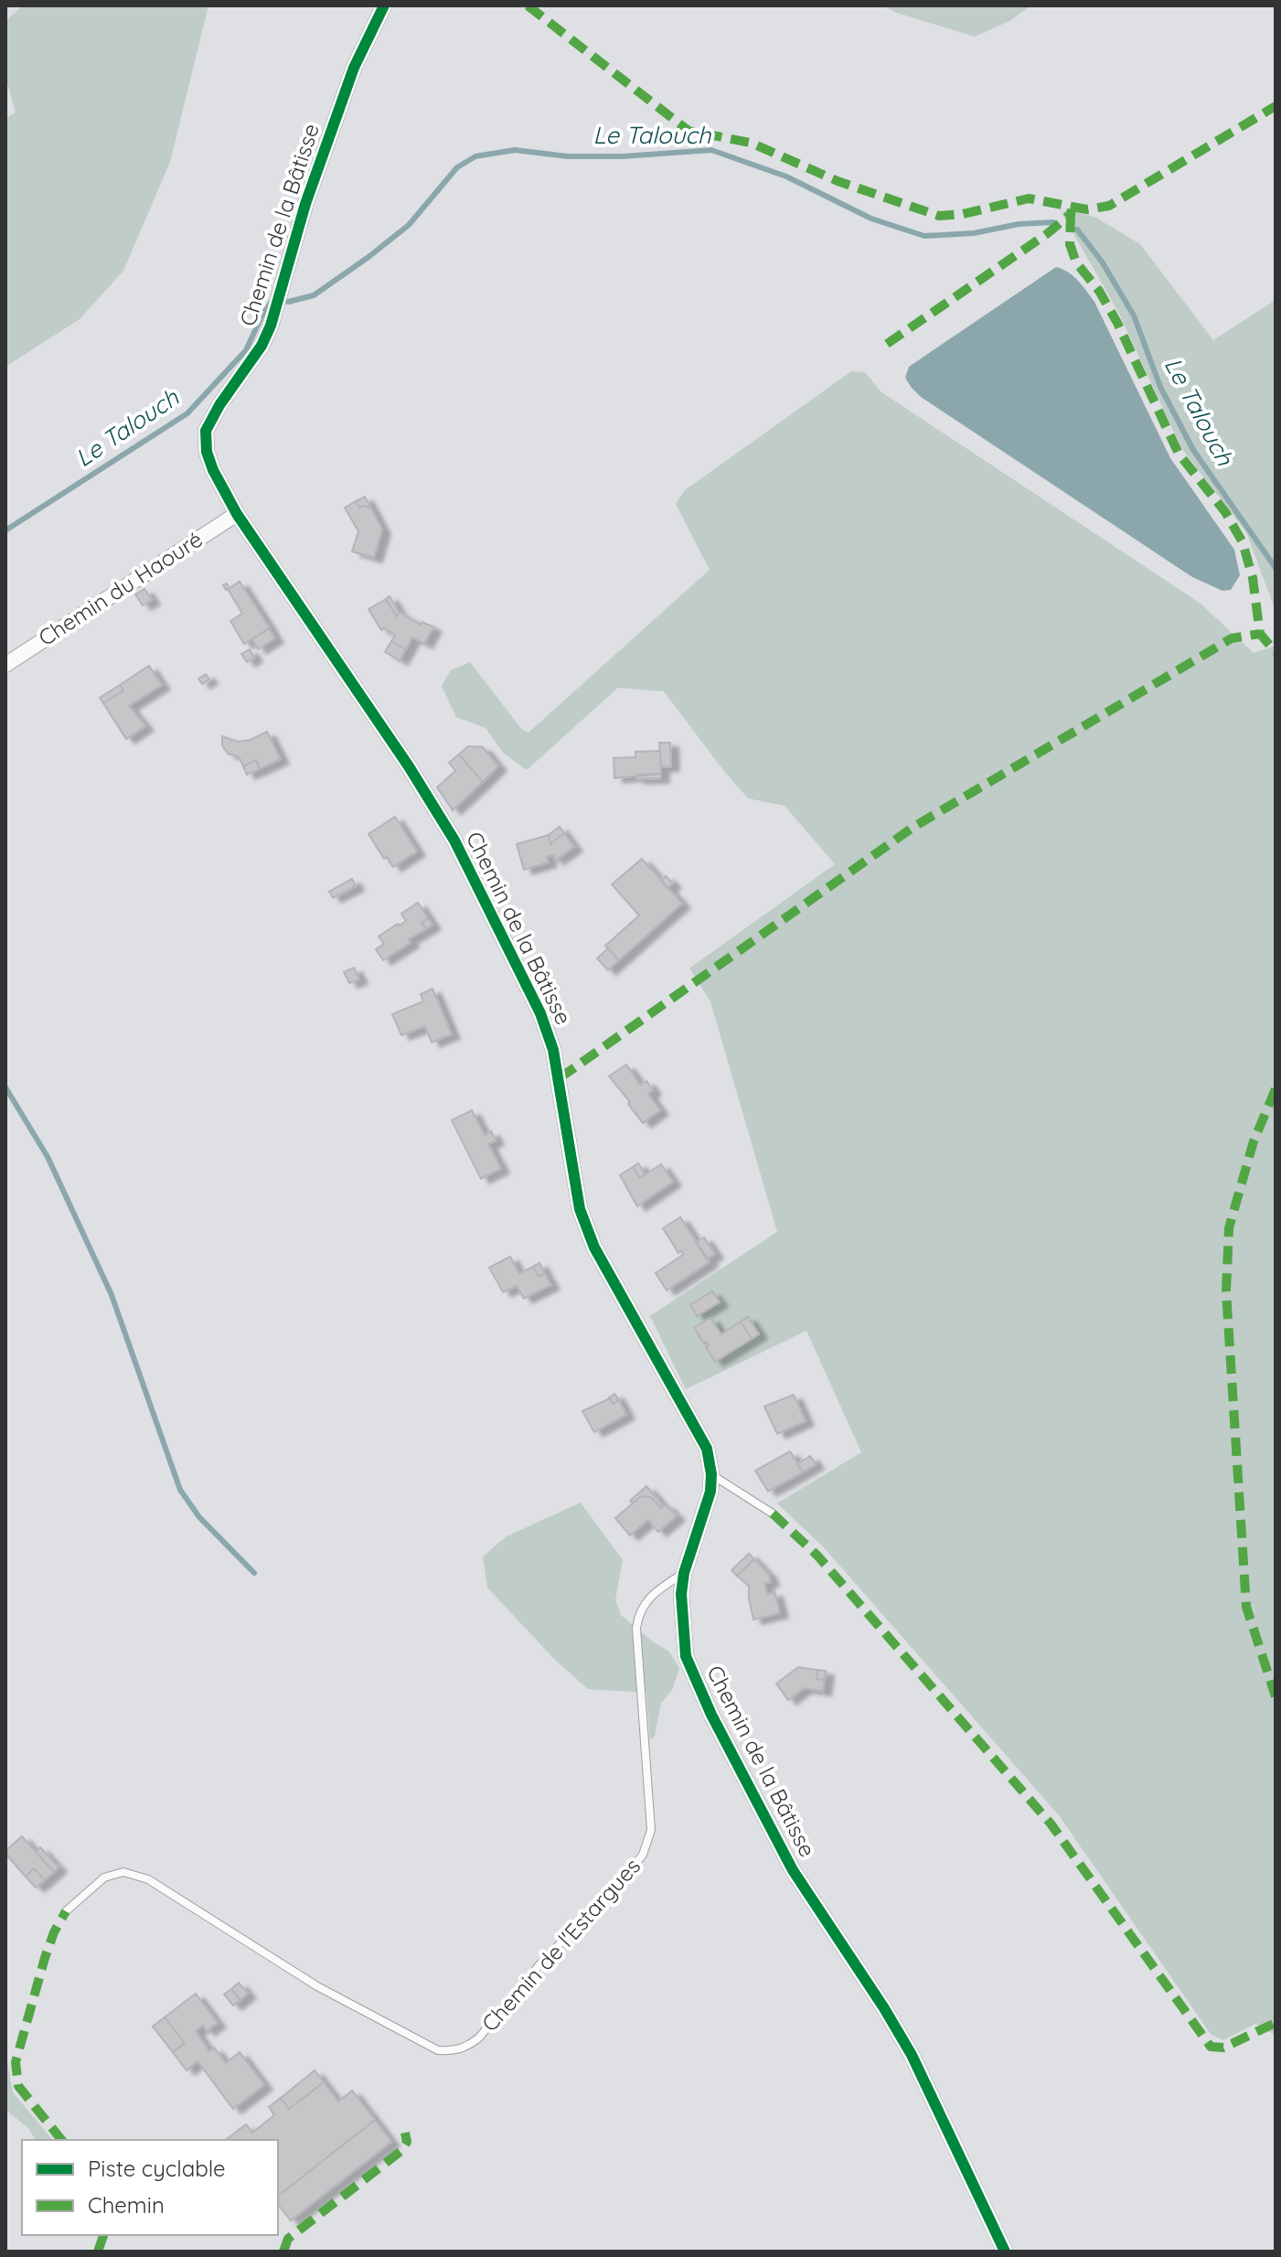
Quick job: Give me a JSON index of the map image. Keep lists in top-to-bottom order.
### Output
{
  "streets": {
    "street": ["Chemin de la Bâtisse", "Chemin du Haouré"],
    "lane": ["Chemin de l'Estargues"]
  },
  "crossings": [
    ["Chemin de la Bâtisse", "Chemin du Haouré"],
    ["Chemin de la Bâtisse", "Chemin de l'Estargues"]
  ],
  "water": ["Le Talouch"],
  "legend": ["Piste cyclable", "Chemin"]
}
